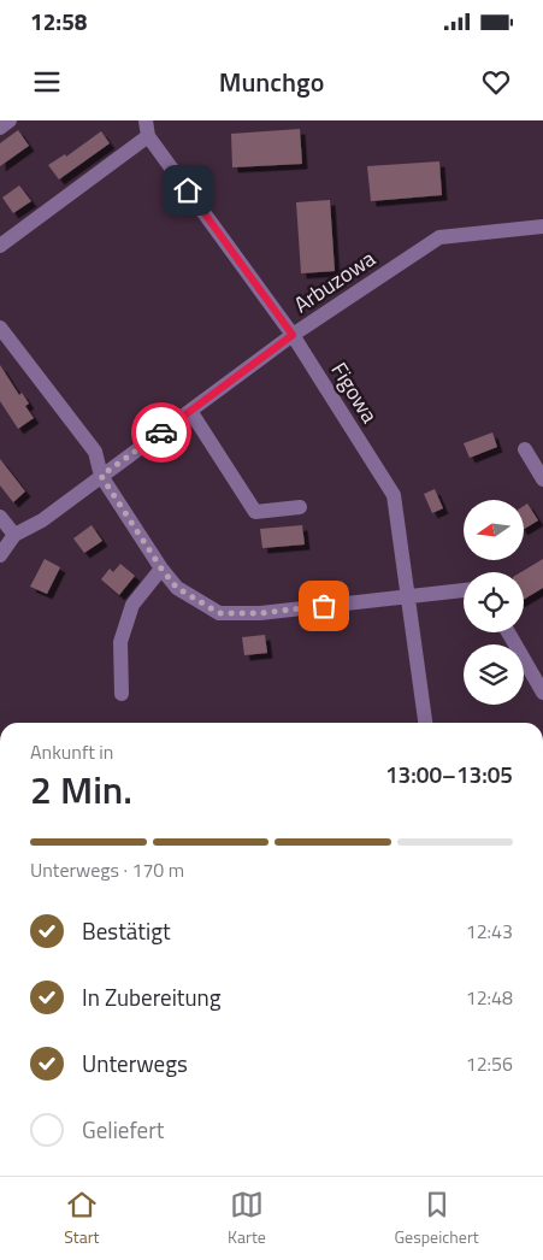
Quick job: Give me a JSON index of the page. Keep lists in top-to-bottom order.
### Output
{
  "streets": {
    "street": ["Arbuzowa", "Figowa"]
  },
  "crossings": [
    ["Arbuzowa", "Figowa"]
  ],
  "north": "left",
  "page": {
    "status": "12:58",
    "header": "Munchgo",
    "heading": ["2 Min.", "Ankunft in", "13:00–13:05"],
    "bar": "Unterwegs · 170 m",
    "list": [
      ["Bestätigt", "12:43"],
      ["In Zubereitung", "12:48"],
      ["Unterwegs", "12:56"],
      "Geliefert"
    ],
    "tabs": ["Start", "Karte", "Gespeichert"]
  }
}
